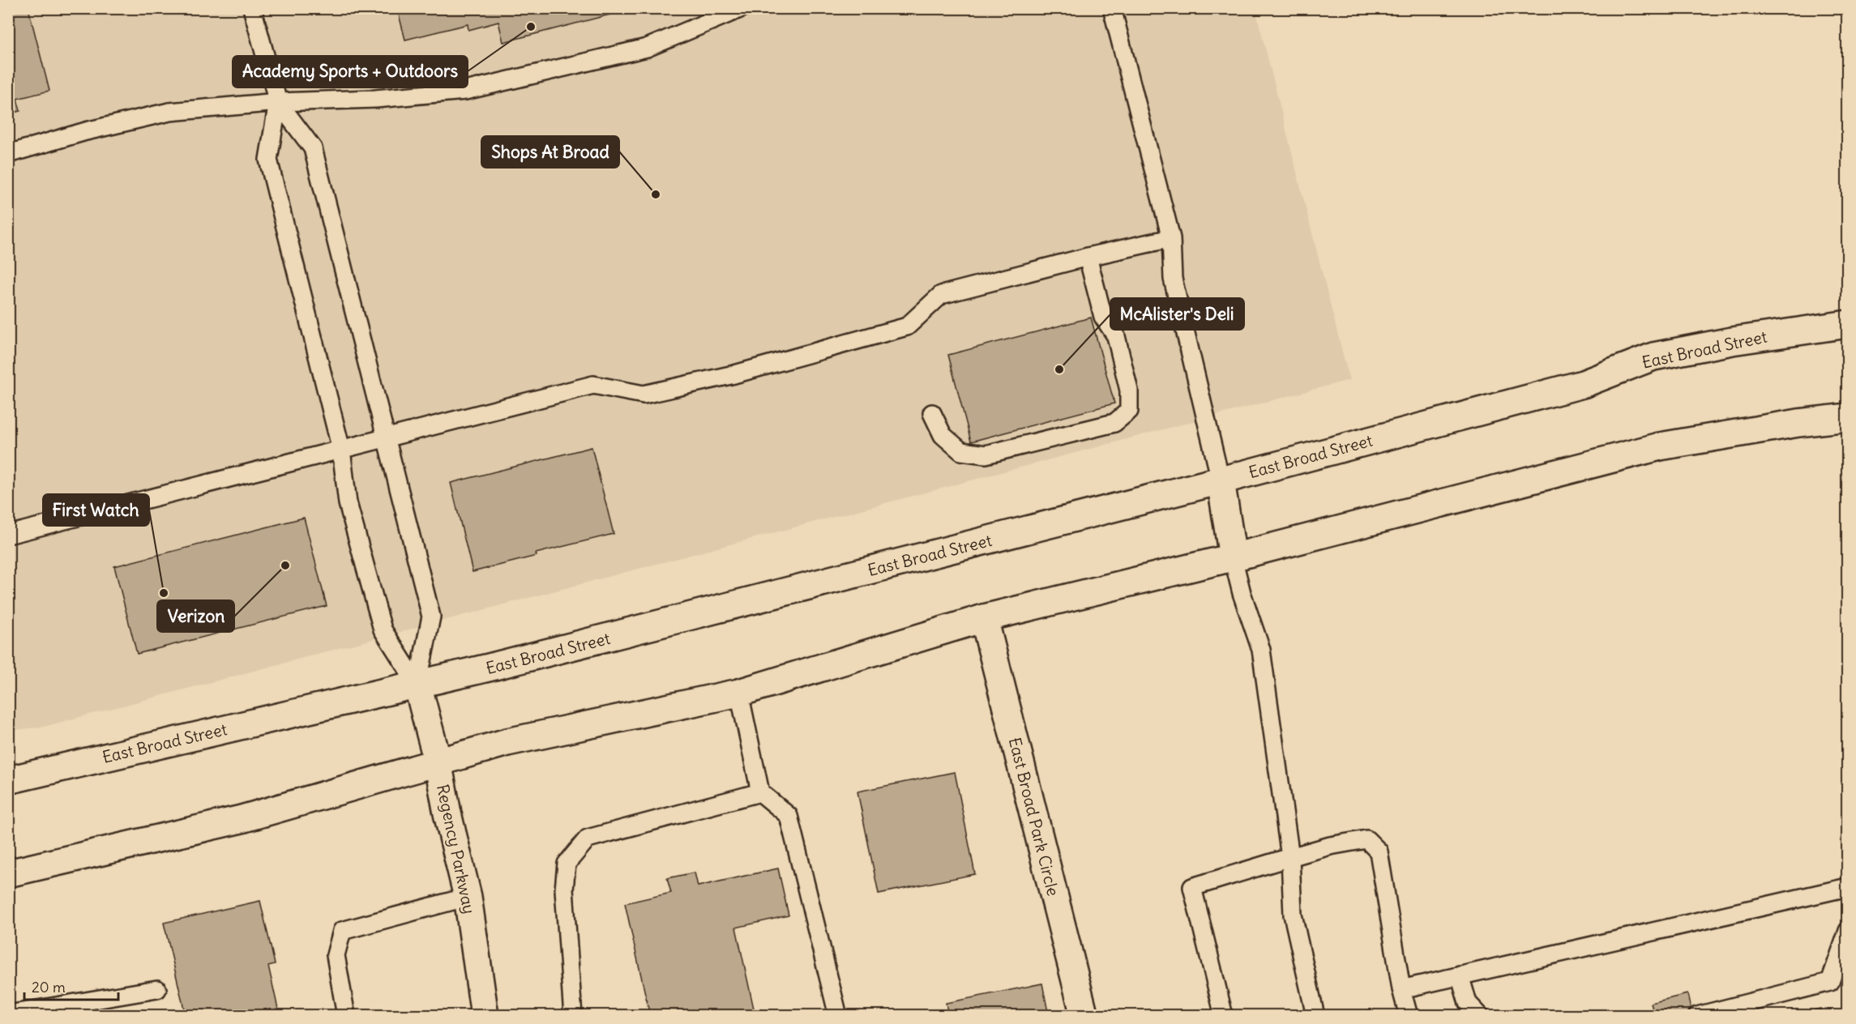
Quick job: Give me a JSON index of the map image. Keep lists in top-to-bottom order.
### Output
{
  "streets": {
    "main road": ["East Broad Street", "East Broad Park Circle", "Regency Parkway"]
  },
  "crossings": [
    ["East Broad Street", "Regency Parkway"]
  ],
  "places": [
    "Academy Sports + Outdoors",
    "Shops At Broad",
    "McAlister's Deli",
    "Verizon",
    "First Watch"
  ],
  "scale_bar": "20 m"
}
